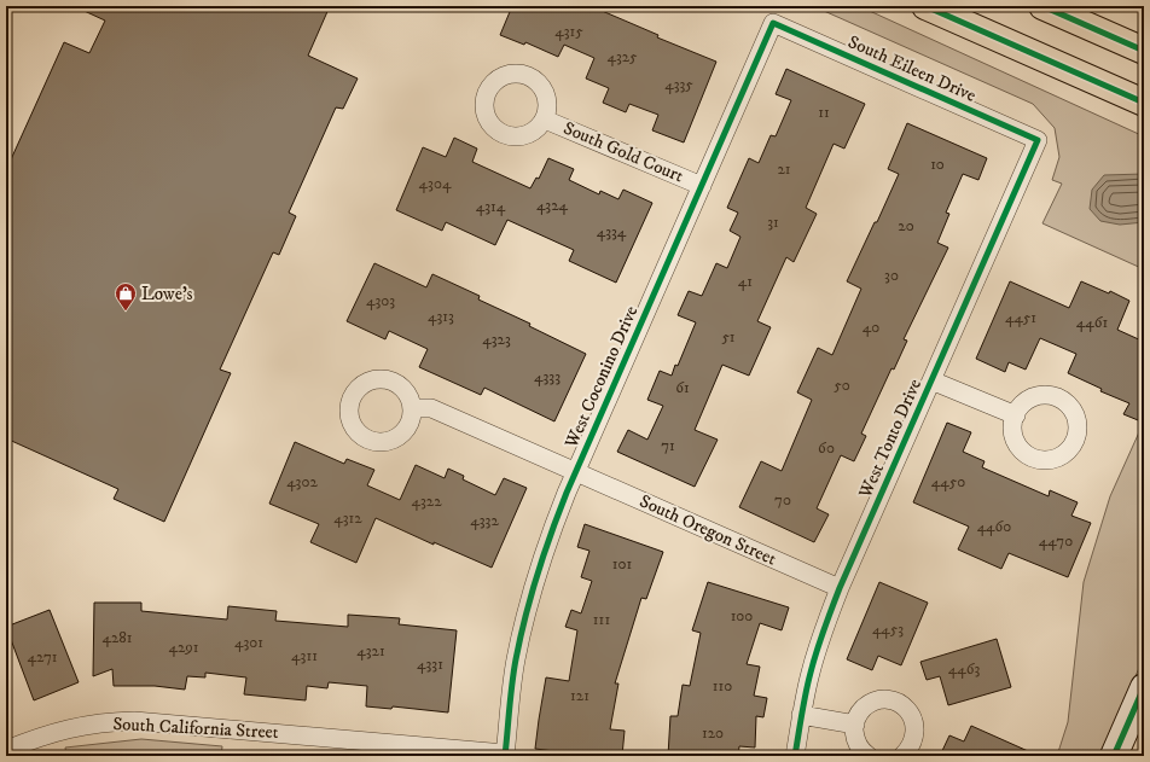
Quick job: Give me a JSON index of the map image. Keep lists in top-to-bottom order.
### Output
{
  "streets": {
    "street": [
      "South Eileen Drive",
      "South Gold Court",
      "West Coconino Drive",
      "West Tonto Drive",
      "South Oregon Street",
      "South California Street"
    ]
  },
  "crossings": [
    ["South Eileen Drive", "West Coconino Drive"],
    ["South Eileen Drive", "West Tonto Drive"],
    ["South Gold Court", "West Coconino Drive"],
    ["West Coconino Drive", "South Oregon Street"],
    ["West Coconino Drive", "South California Street"],
    ["West Tonto Drive", "South Oregon Street"]
  ],
  "places": {
    "shop": ["Lowe's"]
  },
  "house_numbers": [
    "4315",
    "4325",
    "4335",
    "11",
    "10",
    "21",
    "4304",
    "4324",
    "4314",
    "31",
    "20",
    "4334",
    "30",
    "41",
    "4303",
    "4313",
    "4451",
    "4461",
    "40",
    "51",
    "4323",
    "4333",
    "50",
    "61",
    "71",
    "60",
    "4302",
    "4450",
    "70",
    "4322",
    "4312",
    "4332",
    "4460",
    "4470",
    "101",
    "100",
    "111",
    "4453",
    "4281",
    "4301",
    "4291",
    "4321",
    "4311",
    "4271",
    "4331",
    "4463",
    "110",
    "121",
    "120"
  ]
}
